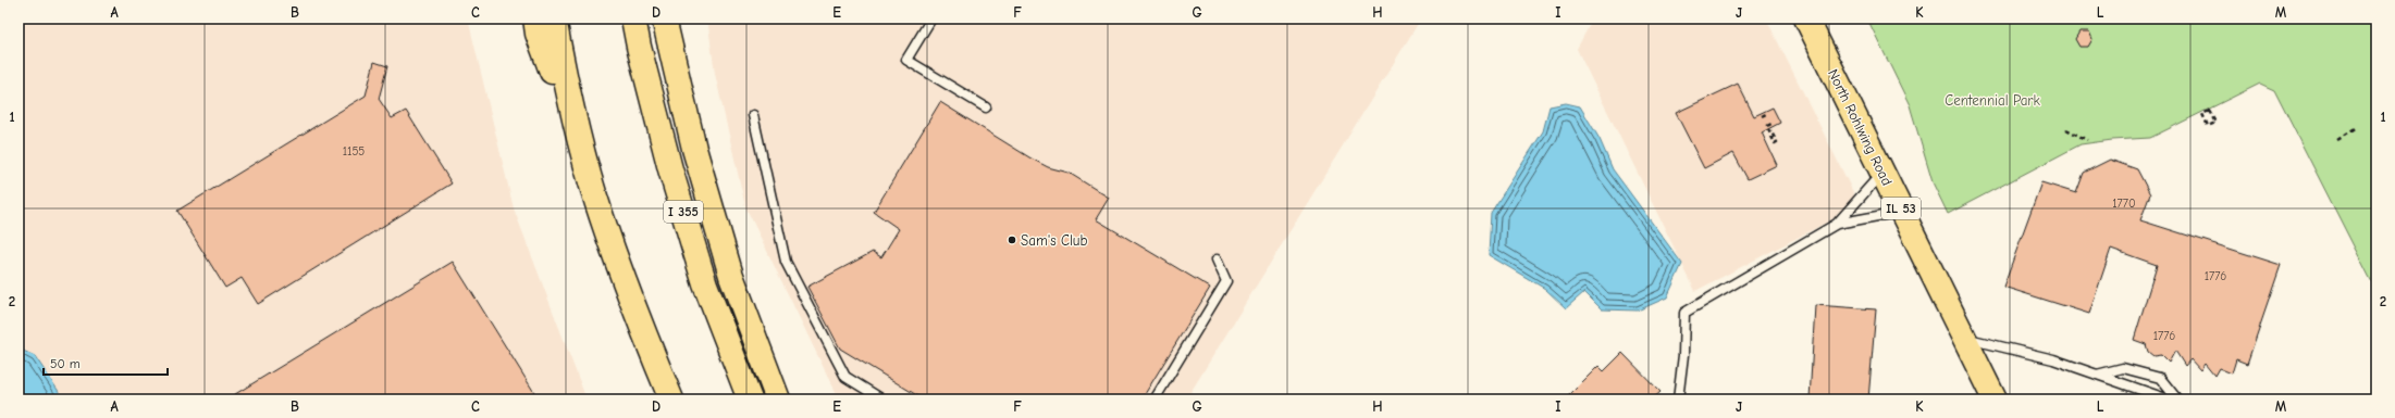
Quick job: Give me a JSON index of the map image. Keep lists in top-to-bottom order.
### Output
{
  "streets": {
    "main road": ["North Rohlwing Road", "IL 53", "I 355"]
  },
  "parks": ["Centennial Park"],
  "places": ["Sam's Club"],
  "house_numbers": [
    "1155",
    "1770",
    "1776",
    "1776"
  ],
  "scale_bar": "50 m",
  "grid": {
    "columns": [
      "A",
      "B",
      "C",
      "D",
      "E",
      "F",
      "G",
      "H",
      "I",
      "J",
      "K",
      "L",
      "M"
    ],
    "rows": ["1", "2"]
  }
}
